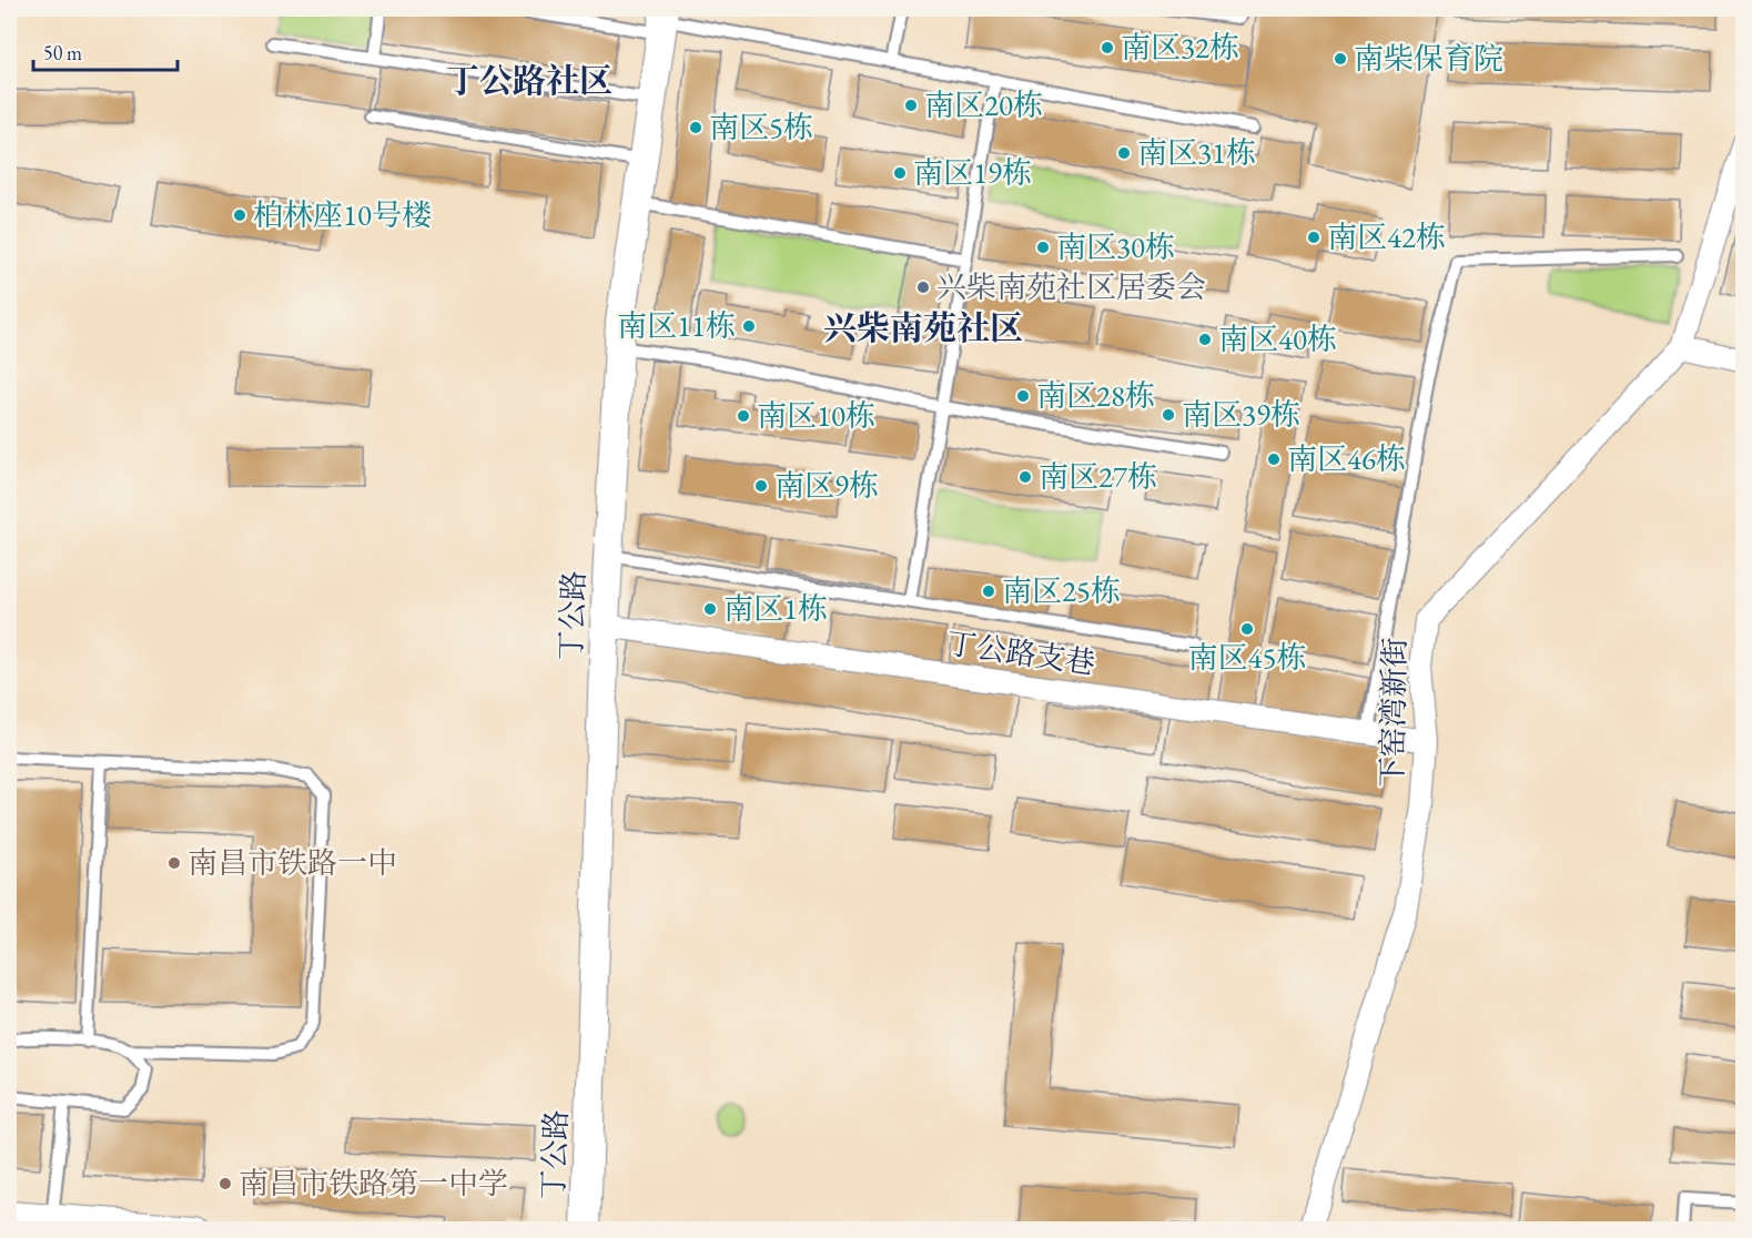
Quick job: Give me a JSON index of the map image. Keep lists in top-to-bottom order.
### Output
{
  "streets": {
    "street": ["丁公路", "丁公路支巷", "下窑湾新街"]
  },
  "crossings": [
    ["丁公路", "丁公路支巷"],
    ["丁公路支巷", "下窑湾新街"]
  ],
  "districts": ["丁公路社区", "兴柴南苑社区"],
  "places": [
    "南区32栋",
    "南柴保育院",
    "南区20栋",
    "南区5栋",
    "南区31栋",
    "南区19栋",
    "柏林座10号楼",
    "南区42栋",
    "南区30栋",
    "兴柴南苑社区居委会",
    "南区11栋",
    "南区40栋",
    "南区28栋",
    "南区39栋",
    "南区10栋",
    "南区46栋",
    "南区27栋",
    "南区9栋",
    "南区25栋",
    "南区1栋",
    "南区45栋",
    "南昌市铁路一中",
    "南昌市铁路第一中学"
  ],
  "scale_bar": "50 m"
}
